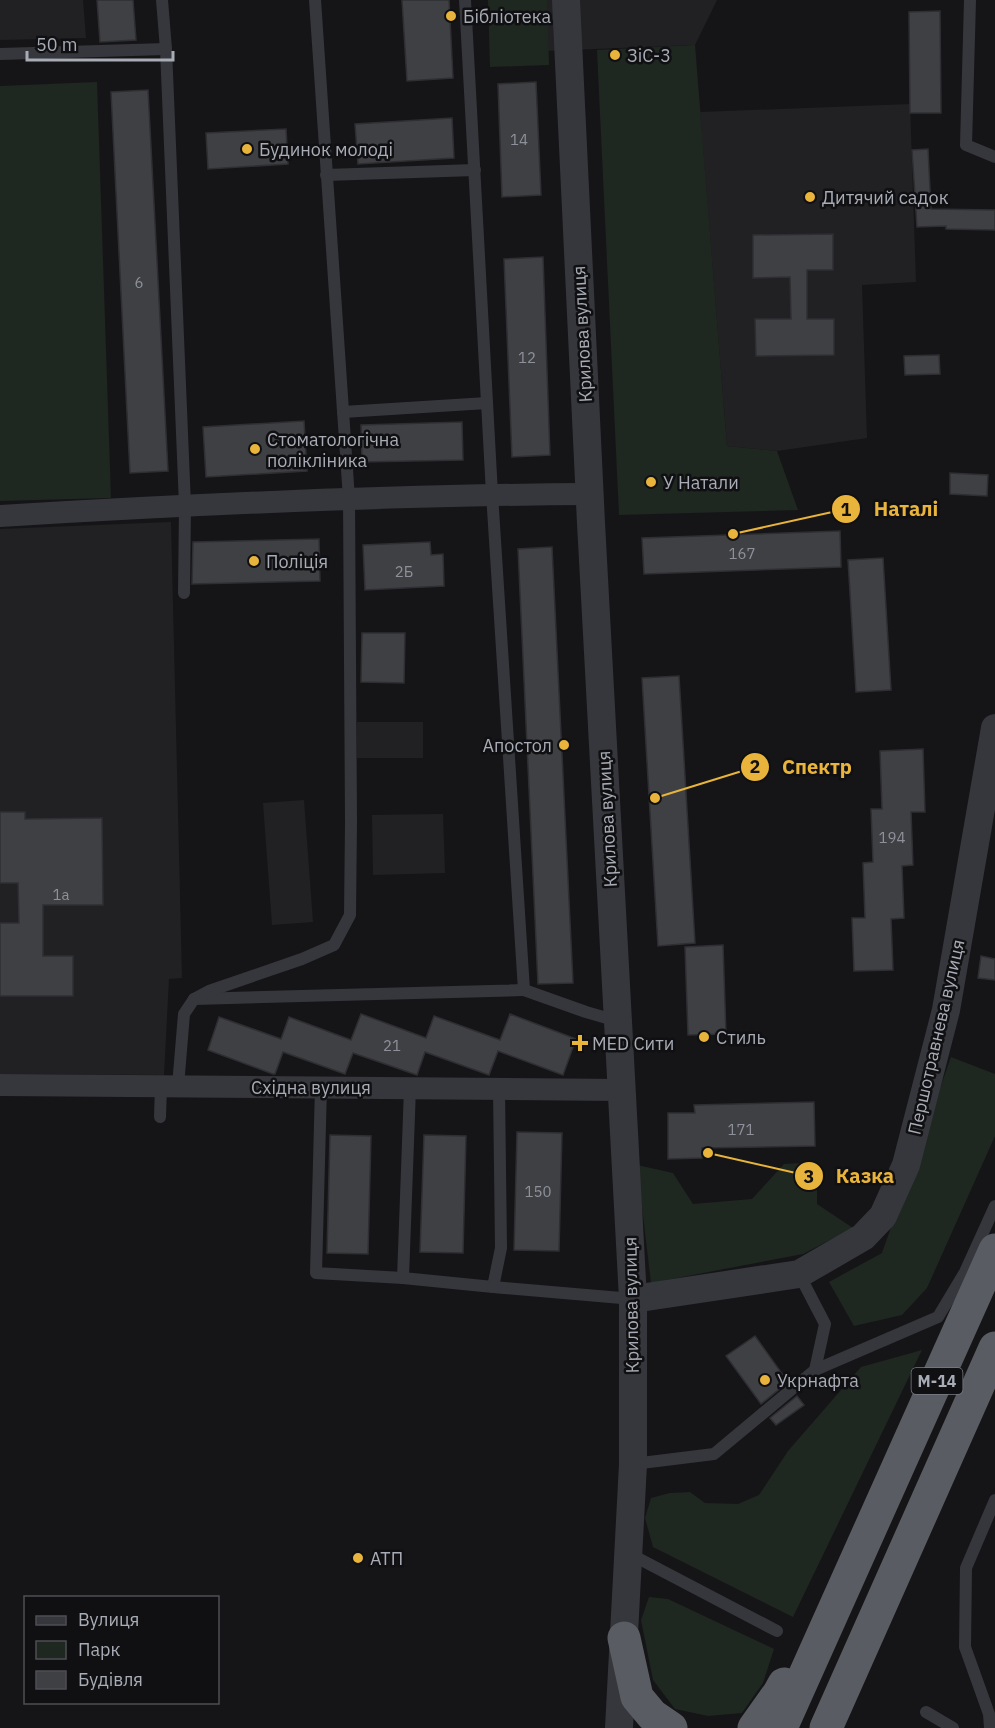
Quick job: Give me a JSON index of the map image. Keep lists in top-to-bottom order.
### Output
{
  "streets": {
    "highway": ["М-14"],
    "street": ["Крилова вулиця", "Першотравнева вулиця", "Східна вулиця"]
  },
  "crossings": [
    ["Крилова вулиця", "Першотравнева вулиця"],
    ["Крилова вулиця", "Східна вулиця"]
  ],
  "places": {
    "other": [
      "Бібліотека",
      "ЗіС-3",
      "Будинок молоді",
      "Дитячий садок",
      "Стоматологічна полікліника",
      "У Натали",
      "Наталі",
      "Поліція",
      "Апостол",
      "Спектр",
      "Стиль",
      "Казка",
      "Укрнафта",
      "АТП"
    ],
    "health": ["MED Сити"]
  },
  "house_numbers": [
    "14",
    "6",
    "12",
    "167",
    "2Б",
    "194",
    "1а",
    "21",
    "171",
    "150"
  ],
  "legend": ["Вулиця", "Парк", "Будівля"],
  "scale_bar": "50 m"
}
